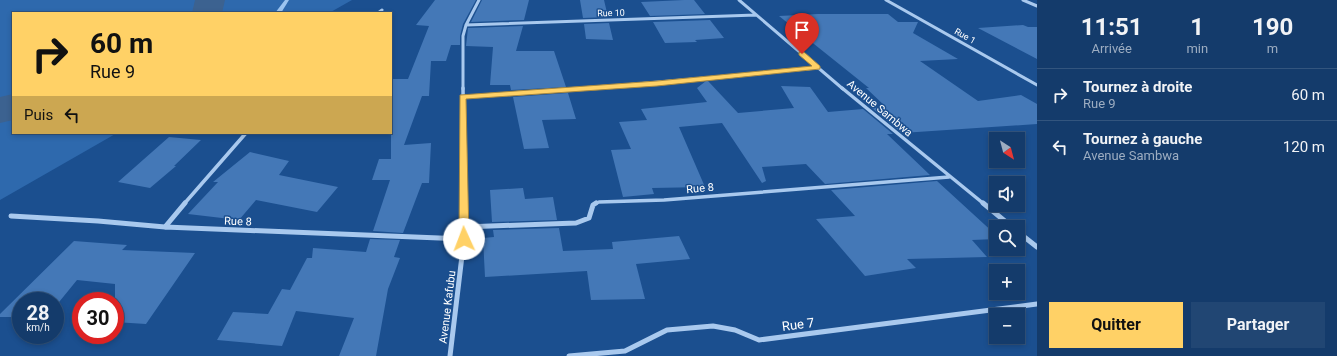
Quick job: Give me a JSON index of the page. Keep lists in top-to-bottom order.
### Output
{
  "streets": {
    "street": [
      "Rue 10",
      "Rue 1",
      "Avenue Sambwa",
      "Rue 8",
      "Avenue Kafubu",
      "Rue 7"
    ]
  },
  "crossings": [
    ["Rue 10", "Avenue Sambwa"],
    ["Rue 10", "Avenue Kafubu"],
    ["Avenue Sambwa", "Rue 8"],
    ["Rue 8", "Avenue Kafubu"]
  ],
  "north": "bottom right",
  "page": {
    "eta": [
      "11:51",
      "Arrivée",
      "1",
      "min",
      "190",
      "m"
    ],
    "turn": ["60 m", "Rue 9"],
    "list": [
      {
        "name": "Tournez à droite",
        "note": "Rue 9",
        "value": "60 m"
      },
      {
        "name": "Tournez à gauche",
        "note": "Avenue Sambwa",
        "value": "120 m"
      }
    ],
    "then": "Puis",
    "map_buttons": ["+", "−"],
    "speed": "28 km/h",
    "limit": "30",
    "buttons": ["Quitter", "Partager"]
  }
}
